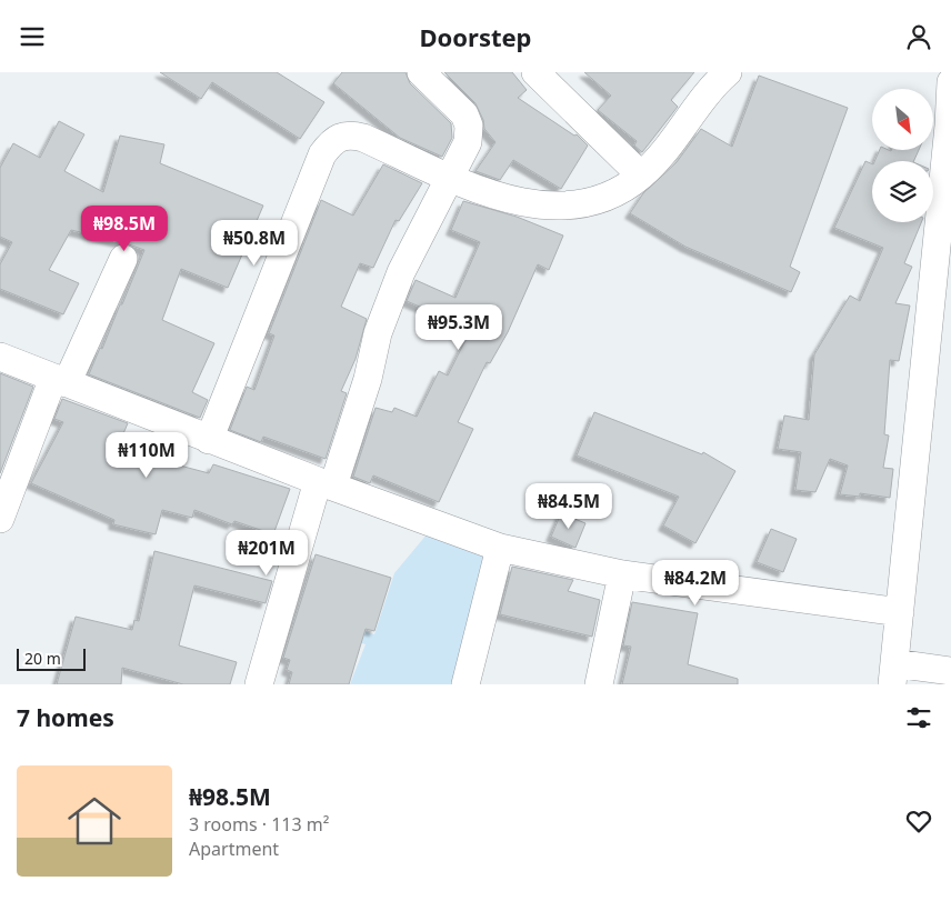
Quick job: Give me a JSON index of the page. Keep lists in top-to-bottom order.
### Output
{
  "scale_bar": "20 m",
  "north": "bottom right",
  "page": {
    "header": "Doorstep",
    "price": [
      "₦98.5M",
      "₦50.8M",
      "₦95.3M",
      "₦110M",
      "₦84.5M",
      "₦201M",
      "₦84.2M"
    ],
    "scale": "20 m",
    "heading": "7 homes",
    "list": [
      {
        "name": "₦98.5M",
        "note": "3 rooms · 113 m² · Apartment"
      }
    ]
  }
}
